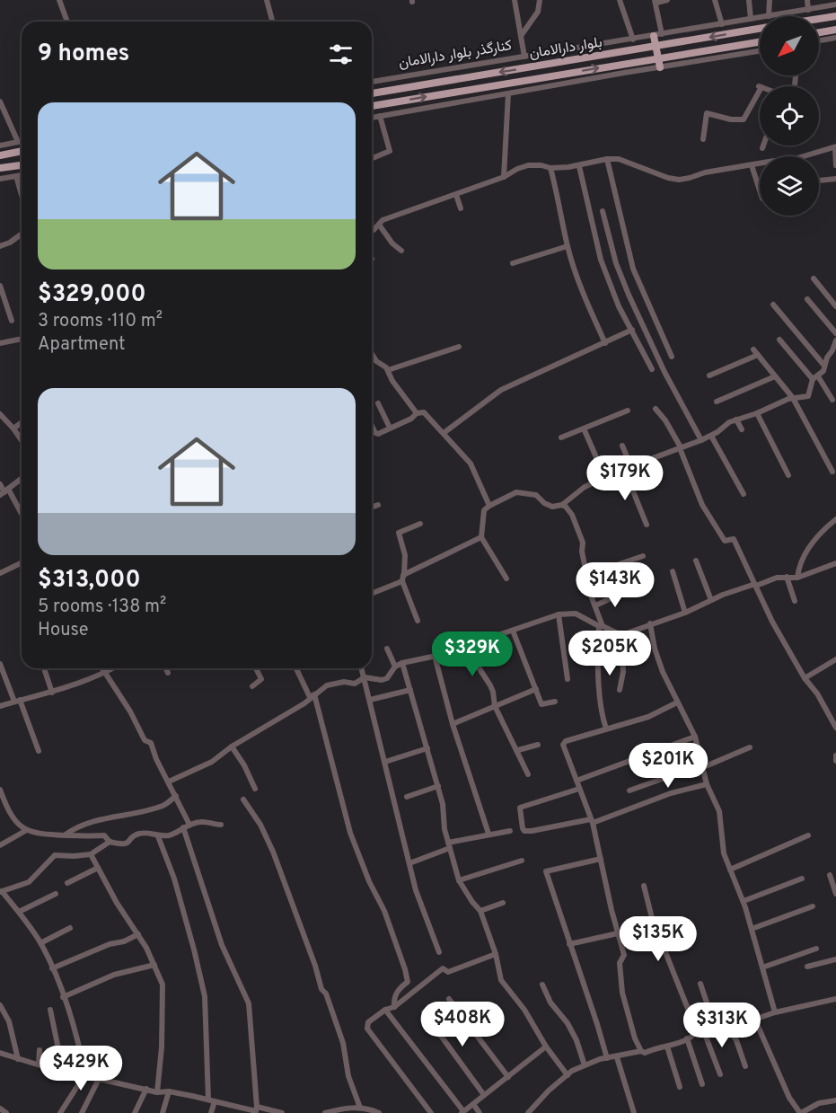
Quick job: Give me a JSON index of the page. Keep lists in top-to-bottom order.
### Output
{
  "streets": {
    "main road": ["بلوار دارالامان"],
    "street": ["کنارگذر بلوار دارالامان"]
  },
  "north": "bottom left",
  "page": {
    "heading": "9 homes",
    "list": [
      {
        "name": "$329,000",
        "note": "3 rooms · 110 m² · Apartment"
      },
      {
        "name": "$313,000",
        "note": "5 rooms · 138 m² · House"
      }
    ],
    "price": [
      "$179K",
      "$143K",
      "$205K",
      "$329K",
      "$201K",
      "$135K",
      "$408K",
      "$313K",
      "$429K"
    ]
  }
}
